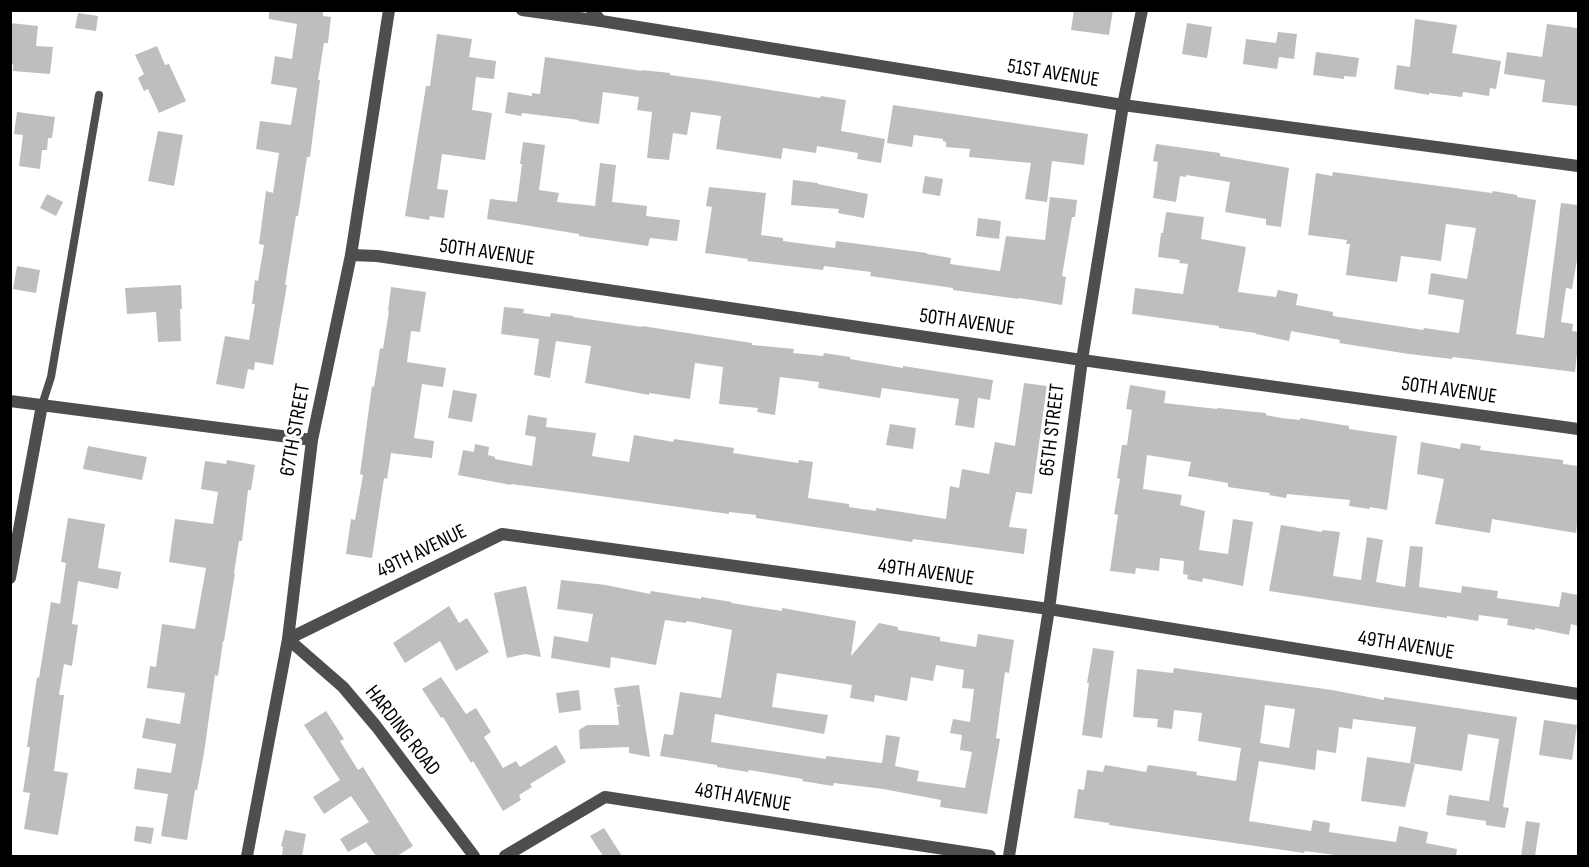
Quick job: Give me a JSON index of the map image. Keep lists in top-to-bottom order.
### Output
{
  "streets": {
    "street": [
      "51ST AVENUE",
      "50TH AVENUE",
      "67TH STREET",
      "65TH STREET",
      "49TH AVENUE",
      "HARDING ROAD",
      "48TH AVENUE"
    ]
  },
  "crossings": [
    ["51ST AVENUE", "65TH STREET"],
    ["50TH AVENUE", "67TH STREET"],
    ["50TH AVENUE", "65TH STREET"],
    ["67TH STREET", "49TH AVENUE"],
    ["67TH STREET", "HARDING ROAD"],
    ["65TH STREET", "49TH AVENUE"],
    ["49TH AVENUE", "HARDING ROAD"]
  ]
}
